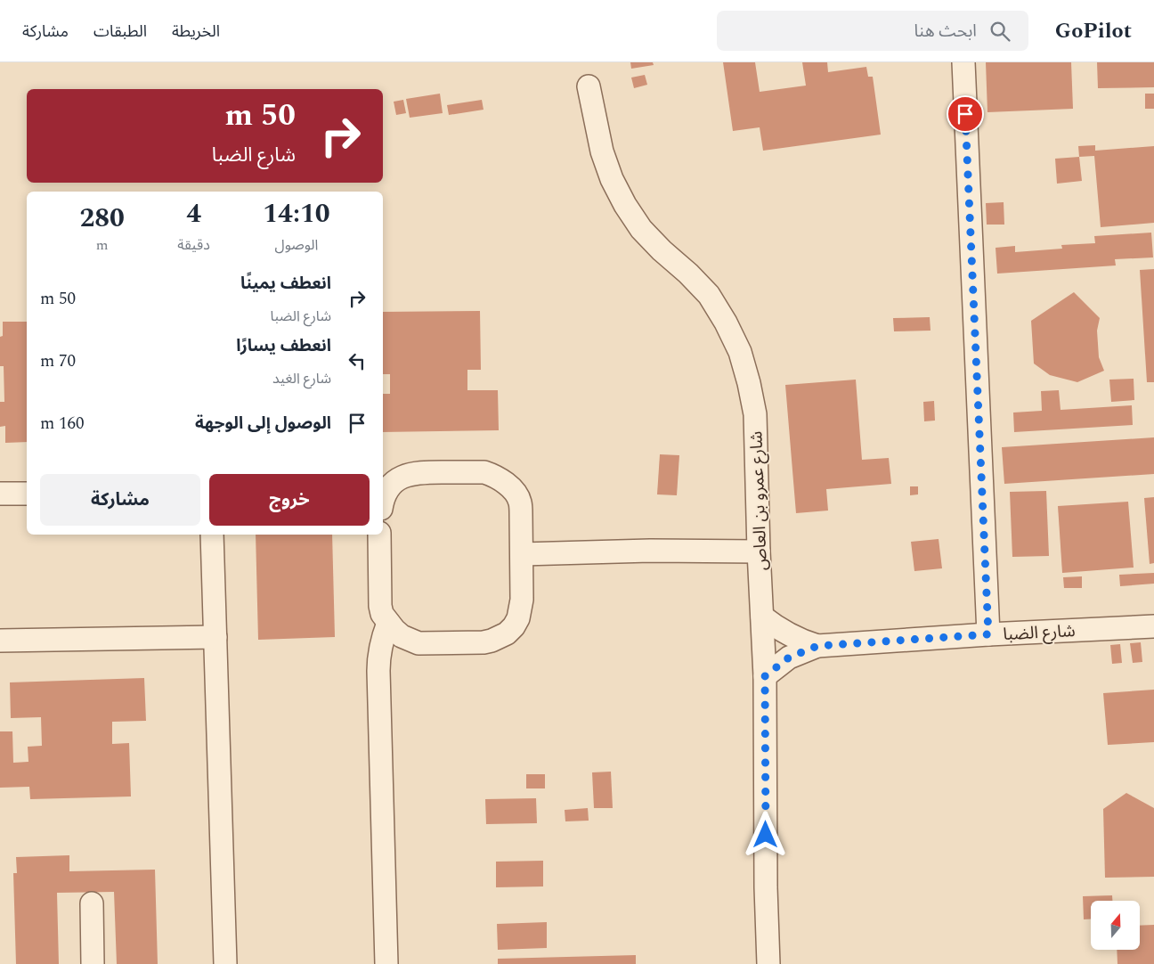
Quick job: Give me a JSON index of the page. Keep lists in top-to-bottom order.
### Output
{
  "streets": {
    "street": ["شارع عمرو بن العاص", "شارع الضبا"]
  },
  "crossings": [
    ["شارع عمرو بن العاص", "شارع الضبا"]
  ],
  "north": "top",
  "page": {
    "header": "GoPilot",
    "search": "ابحث هنا",
    "nav": ["الخريطة", "الطبقات", "مشاركة"],
    "turn": ["50 m", "شارع الضبا"],
    "eta": [
      "14:10",
      "الوصول",
      "4",
      "دقيقة",
      "280",
      "m"
    ],
    "list": [
      {
        "name": "انعطف يمينًا",
        "note": "شارع الضبا",
        "value": "50 m"
      },
      {
        "name": "انعطف يسارًا",
        "note": "شارع الغيد",
        "value": "70 m"
      },
      {
        "name": "الوصول إلى الوجهة",
        "value": "160 m"
      }
    ],
    "buttons": ["خروج", "مشاركة"]
  }
}
